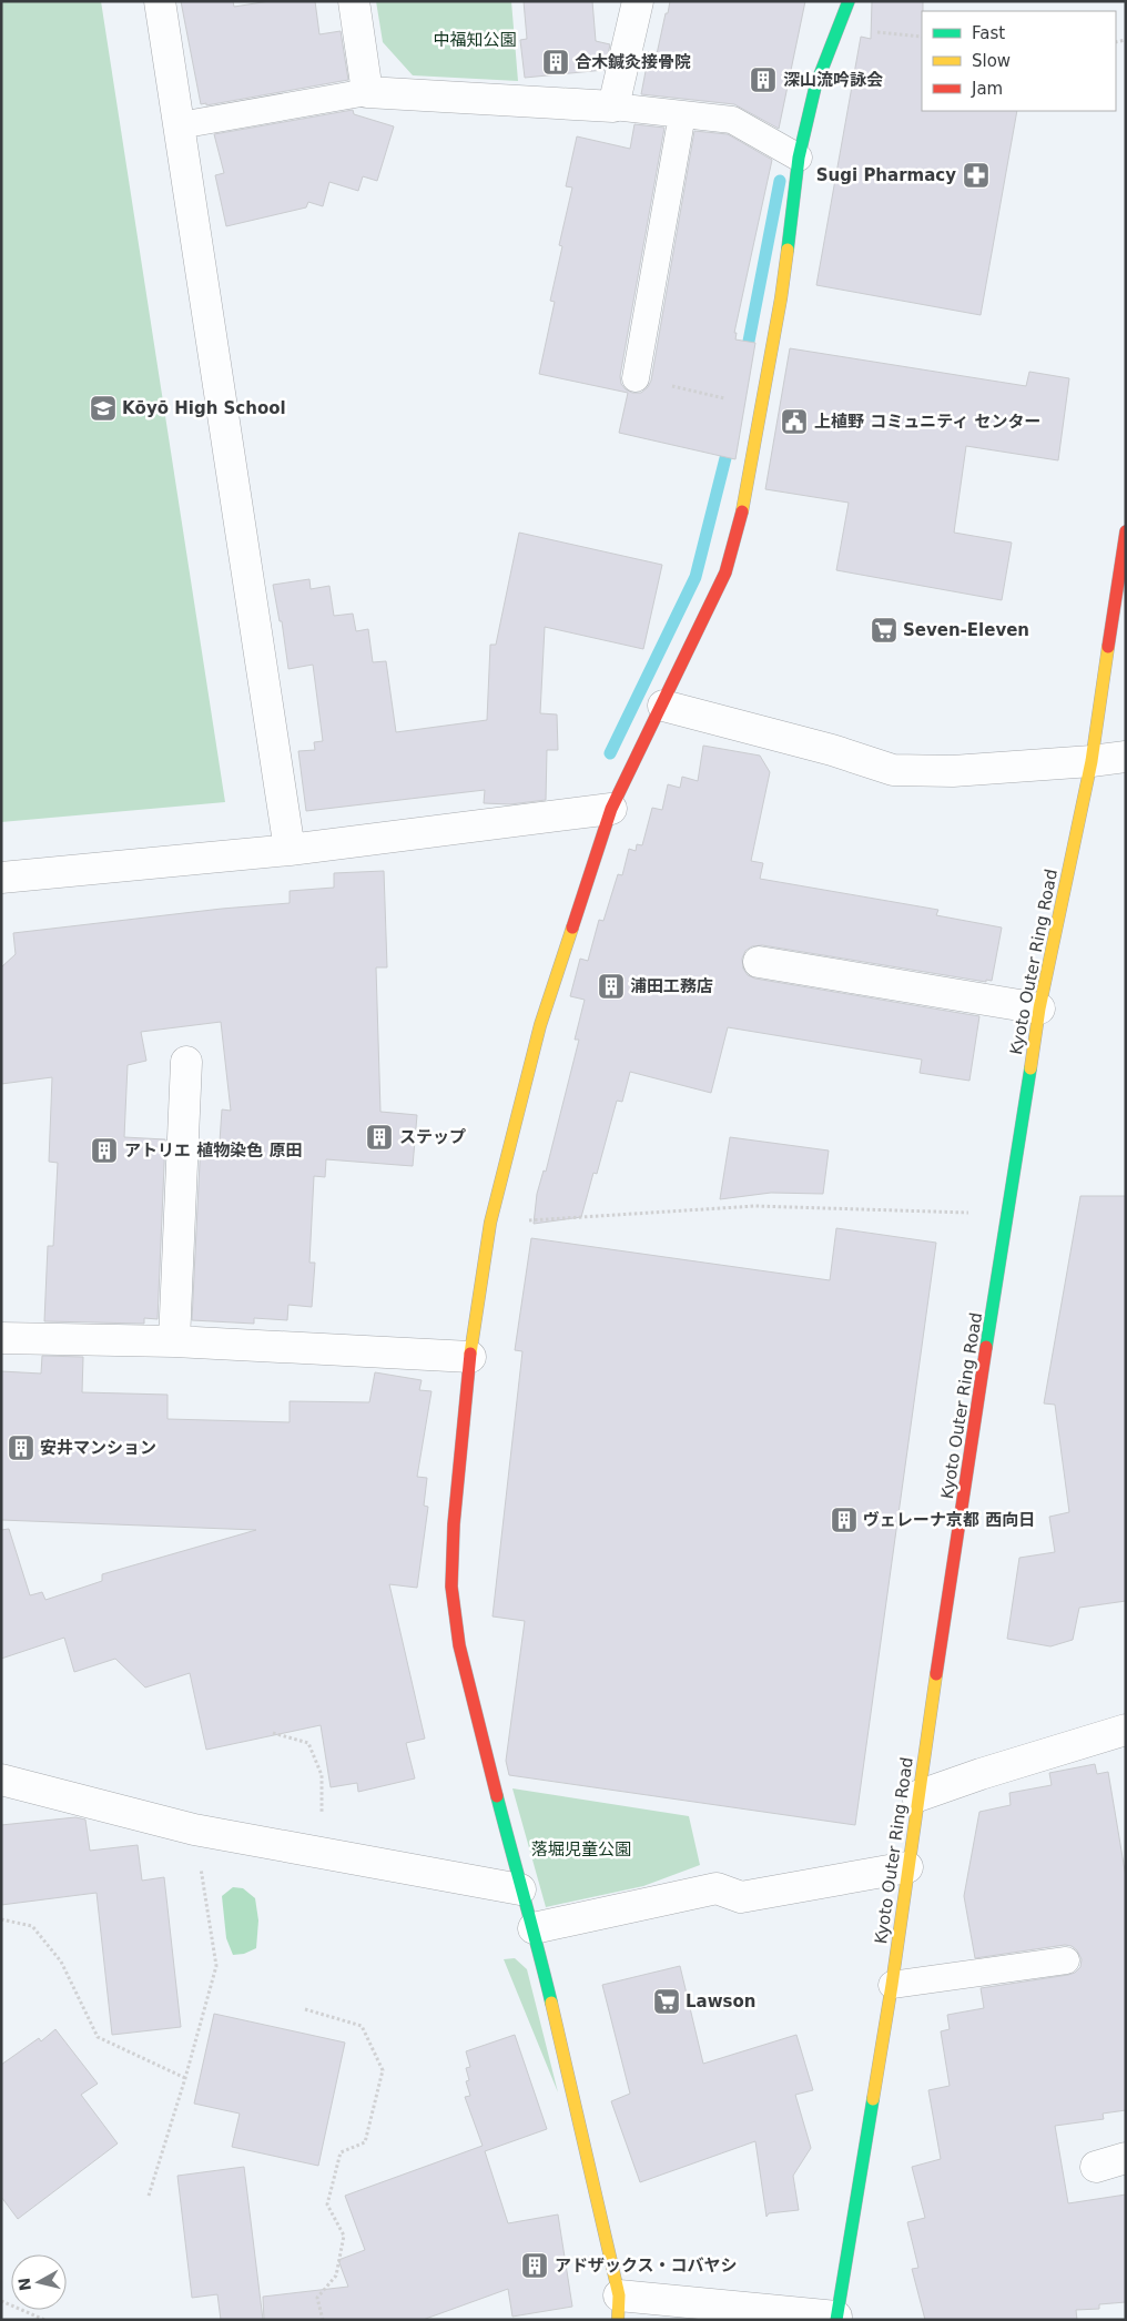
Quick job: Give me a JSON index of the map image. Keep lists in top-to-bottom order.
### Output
{
  "streets": {
    "street": ["Kyoto Outer Ring Road"]
  },
  "parks": ["中福知公園", "落堀児童公園"],
  "places": {
    "building": [
      "合木鍼灸接骨院",
      "深山流吟詠会",
      "浦田工務店",
      "ステップ",
      "アトリエ 植物染色 原田",
      "安井マンション",
      "ヴェレーナ京都 西向日",
      "アドザックス・コバヤシ"
    ],
    "pharmacy": ["Sugi Pharmacy"],
    "school or university": ["Kōyō High School"],
    "public building": ["上植野 コミュニティ センター"],
    "supermarket": ["Seven-Eleven", "Lawson"]
  },
  "legend": ["Fast", "Slow", "Jam"],
  "north": "left"
}
